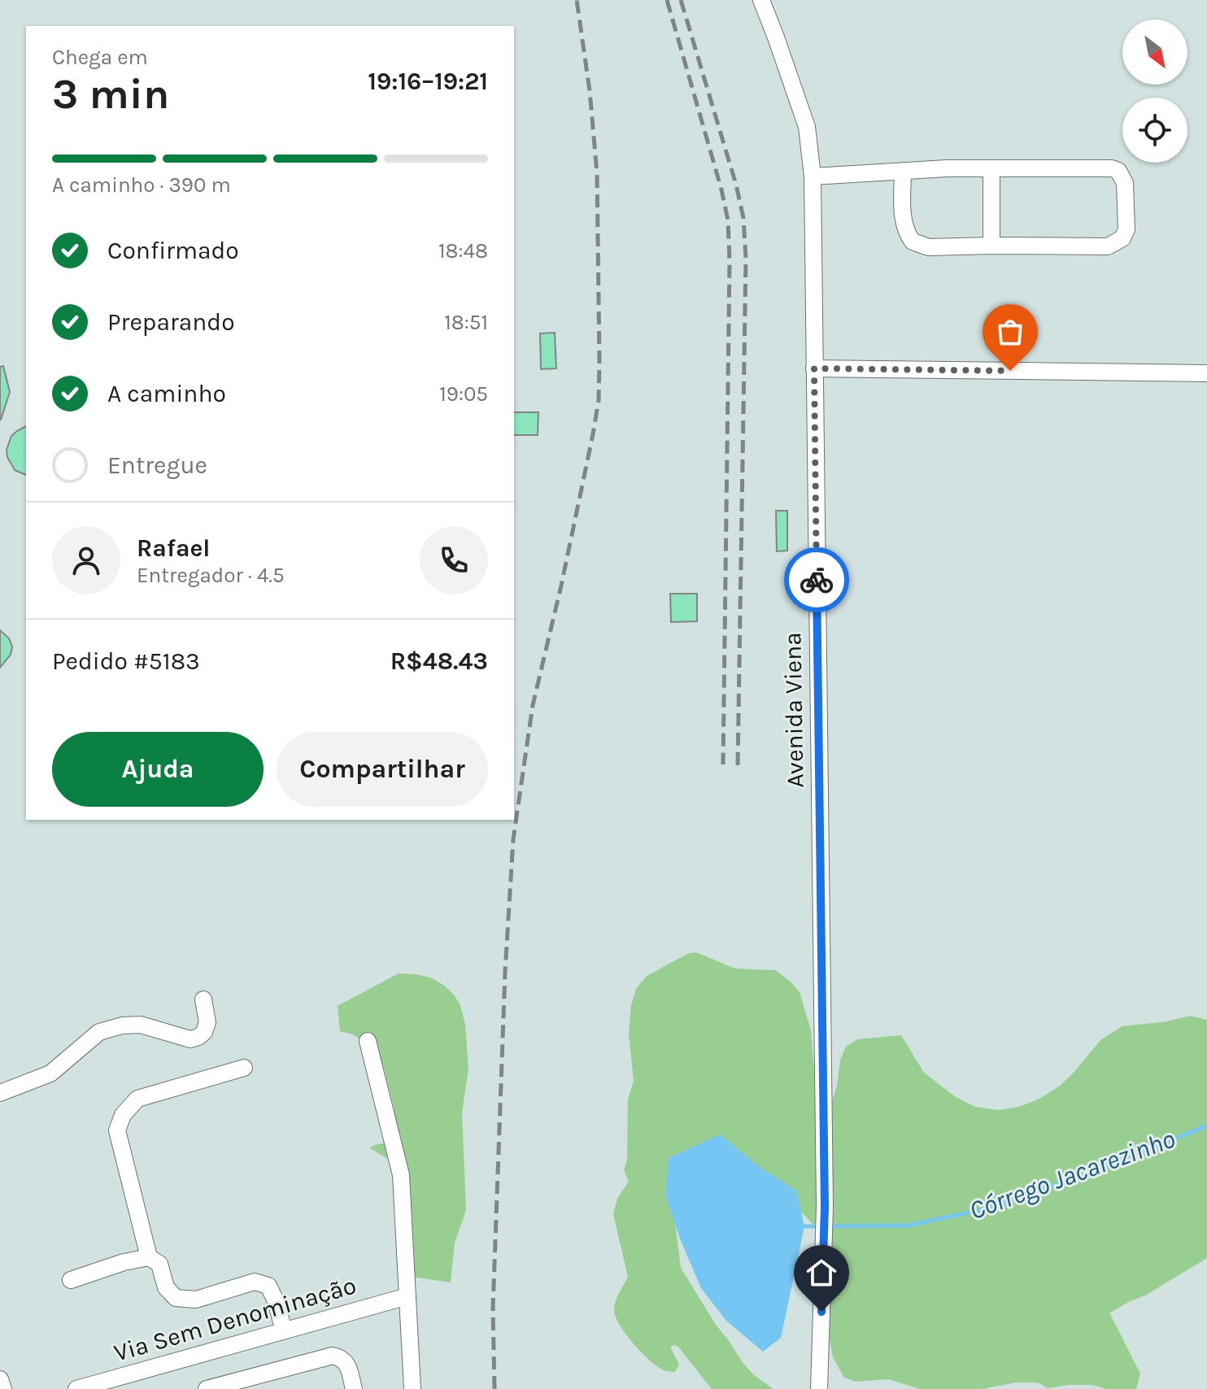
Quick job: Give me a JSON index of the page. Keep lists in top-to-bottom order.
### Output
{
  "streets": {
    "street": ["Avenida Viena", "Via Sem Denominação"]
  },
  "water": ["Córrego Jacarezinho"],
  "north": "bottom right",
  "page": {
    "heading": ["3 min", "Chega em", "19:16–19:21"],
    "panel": [
      "Rafael",
      "Entregador · 4.5",
      "Pedido #5183",
      "R$48.43"
    ],
    "bar": "A caminho · 390 m",
    "list": [
      ["Confirmado", "18:48"],
      ["Preparando", "18:51"],
      ["A caminho", "19:05"],
      "Entregue"
    ],
    "buttons": ["Ajuda", "Compartilhar"]
  }
}
